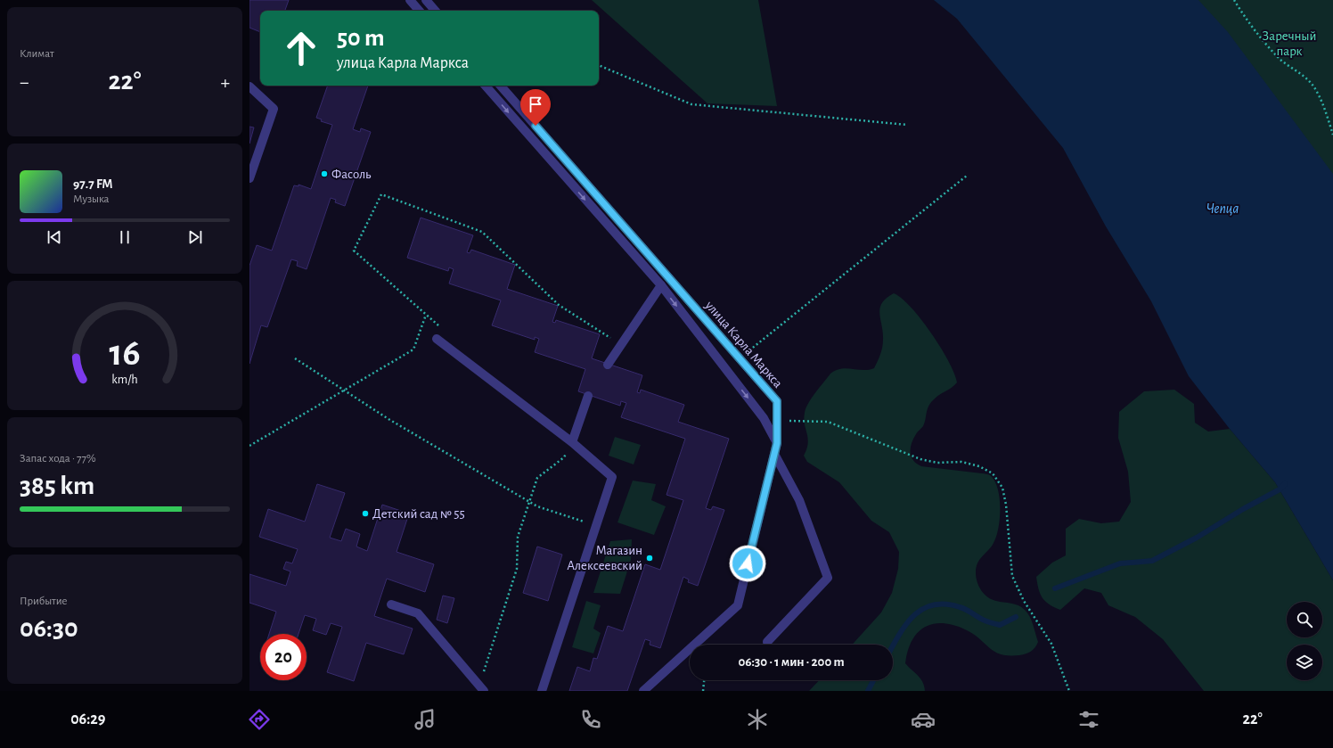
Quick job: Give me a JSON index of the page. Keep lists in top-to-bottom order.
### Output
{
  "streets": {
    "street": ["улица Карла Маркса"]
  },
  "water": ["Чепца"],
  "parks": ["Заречный парк"],
  "places": ["Фасоль", "Детский сад № 55", "Магазин Алексеевский"],
  "page": {
    "tile": [
      "Климат",
      ["Запас хода · 77%", "385 km"],
      ["Прибытие", "06:30"]
    ],
    "turn": ["50 m", "улица Карла Маркса"],
    "heat": ["−", "22°", "+"],
    "song": ["97.7 FM", "Музыка"],
    "limit": "20",
    "trip": "06:30 · 1 мин · 200 m",
    "tabs": ["06:29", "22°"],
    "gauge": ["16", "km/h"]
  }
}
